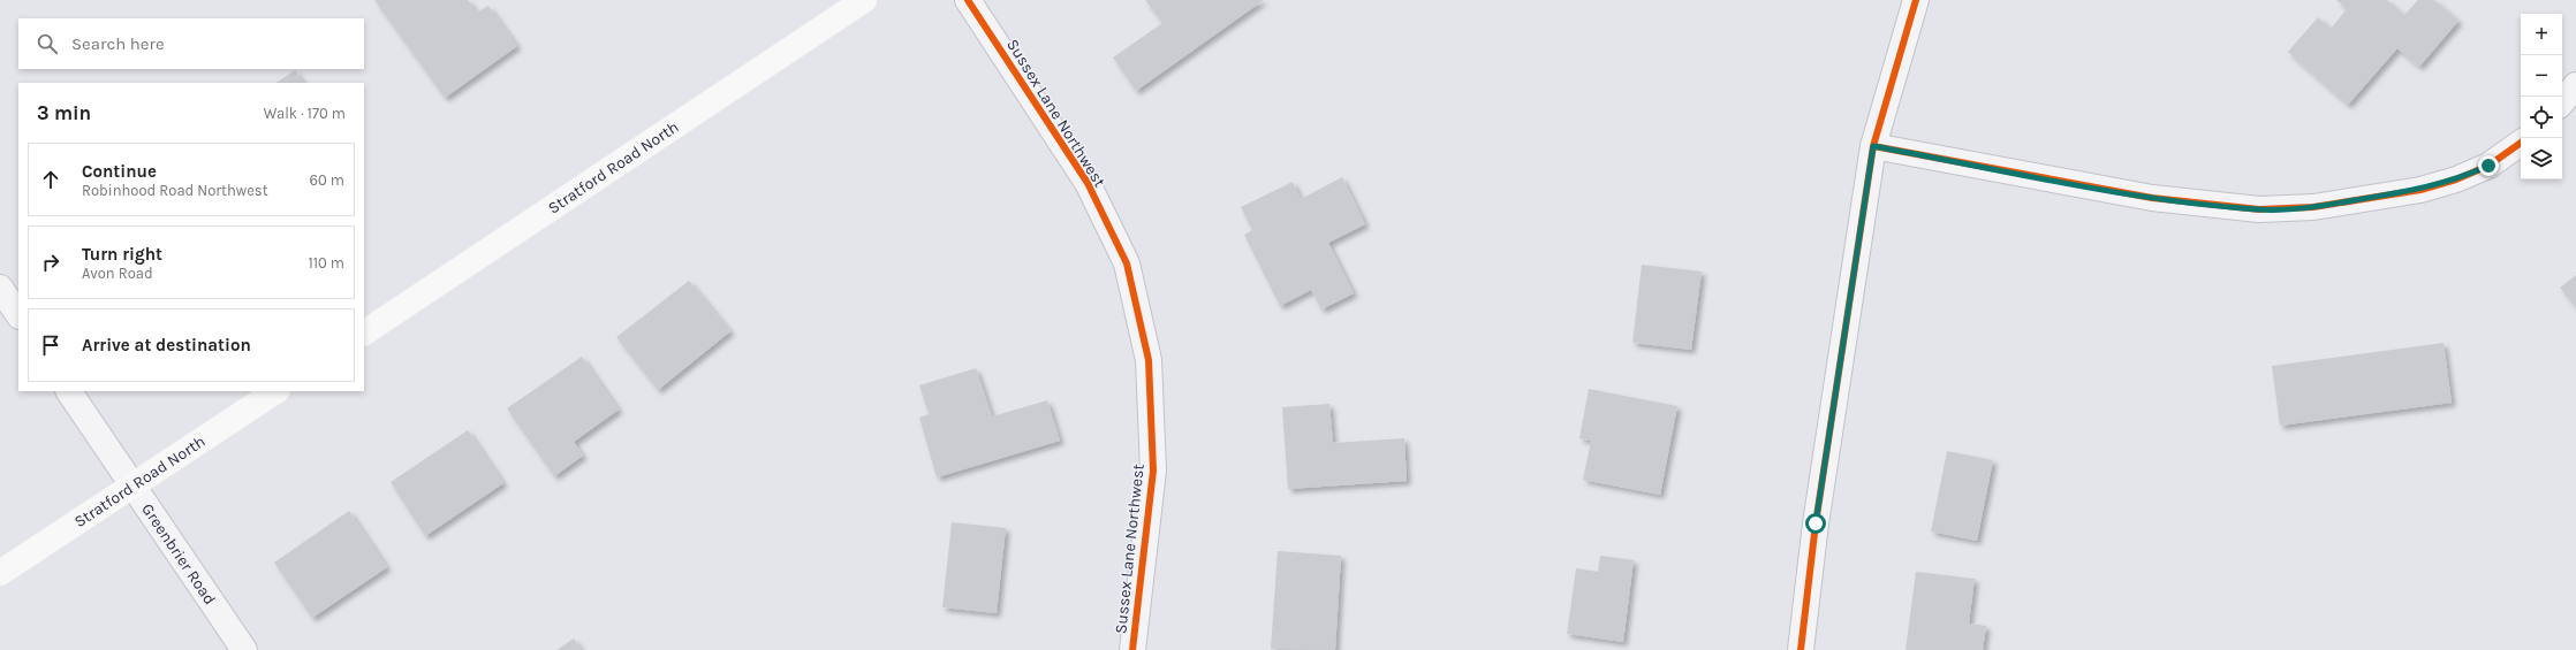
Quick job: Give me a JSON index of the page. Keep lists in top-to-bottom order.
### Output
{
  "streets": {
    "main road": ["Stratford Road North"],
    "street": ["Sussex Lane Northwest", "Greenbrier Road"]
  },
  "crossings": [
    ["Stratford Road North", "Greenbrier Road"]
  ],
  "page": {
    "map_buttons": ["+", "−"],
    "search": "Search here",
    "heading": ["3 min", "Walk · 170 m"],
    "list": [
      ["Continue", "Robinhood Road Northwest", "60 m"],
      ["Turn right", "Avon Road", "110 m"],
      "Arrive at destination"
    ]
  }
}
